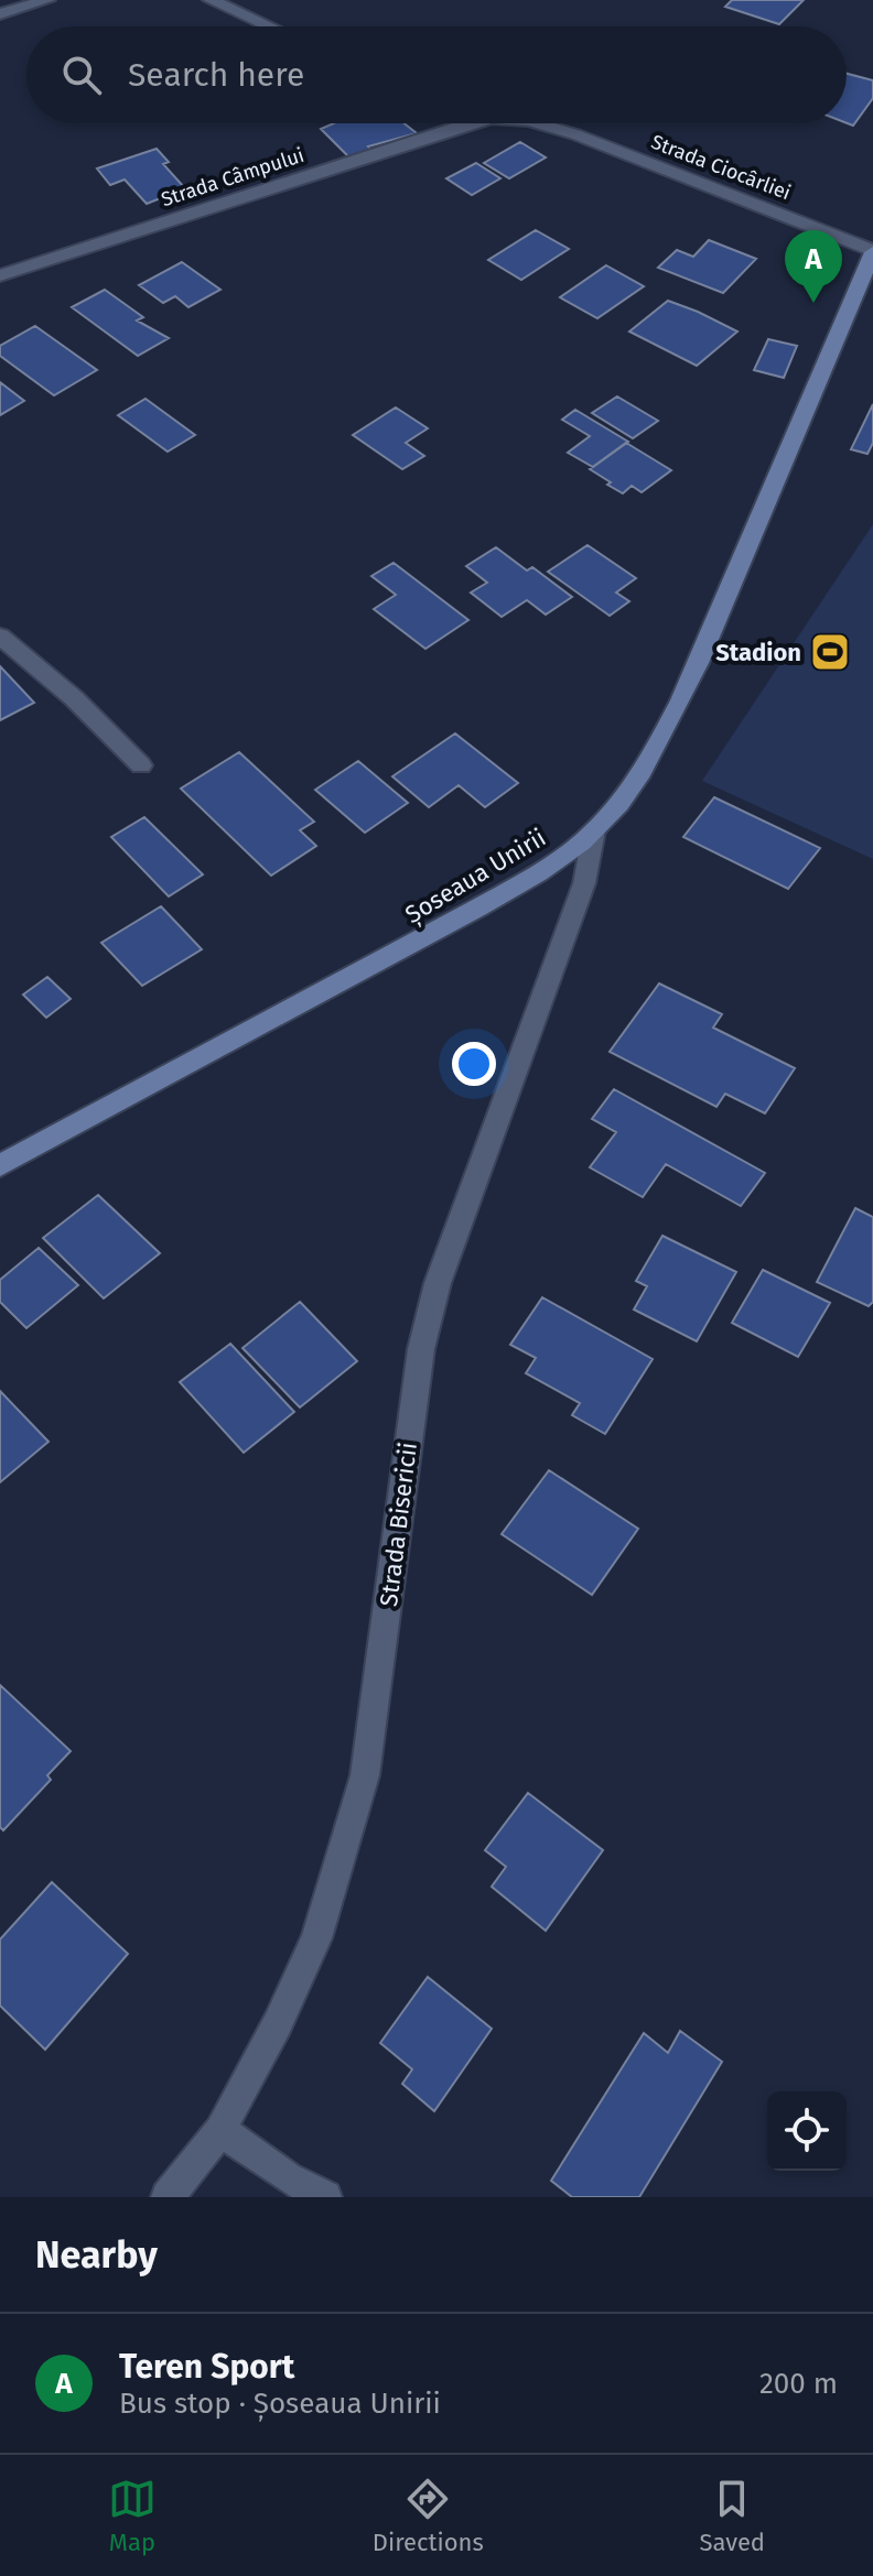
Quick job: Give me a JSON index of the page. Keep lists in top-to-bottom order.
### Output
{
  "streets": {
    "main road": ["Șoseaua Unirii"],
    "street": ["Strada Ciocârliei", "Strada Câmpului", "Strada Bisericii"]
  },
  "crossings": [
    ["Strada Ciocârliei", "Șoseaua Unirii"],
    ["Șoseaua Unirii", "Strada Bisericii"]
  ],
  "places": {
    "sports": ["Stadion"]
  },
  "page": {
    "search": "Search here",
    "pins": "A",
    "heading": "Nearby",
    "list": [
      {
        "mark": "A",
        "name": "Teren Sport",
        "note": "Bus stop · Șoseaua Unirii",
        "value": "200 m"
      }
    ],
    "nav": ["Map", "Directions", "Saved"]
  }
}
